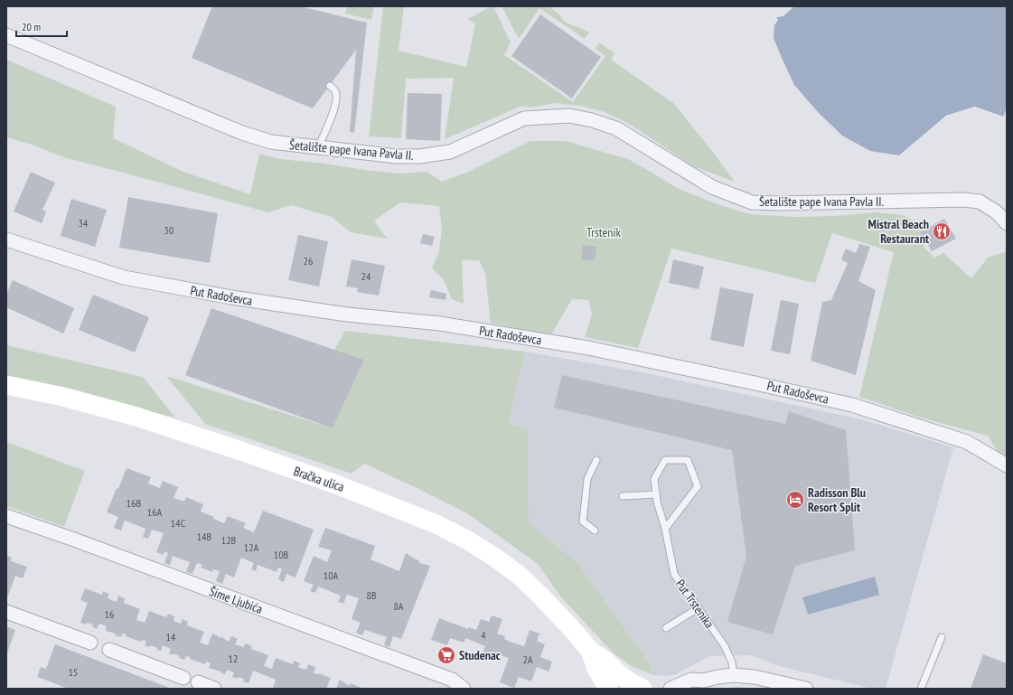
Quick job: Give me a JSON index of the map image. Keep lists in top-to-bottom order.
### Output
{
  "streets": {
    "street": [
      "Šetalište pape Ivana Pavla II.",
      "Put Radoševca",
      "Bračka ulica",
      "Šime Ljubića"
    ],
    "lane": ["Put Trstenika"]
  },
  "parks": ["Trstenik"],
  "places": {
    "restaurant": ["Mistral Beach Restaurant"],
    "hotel": ["Radisson Blu Resort Split"],
    "supermarket": ["Studenac"]
  },
  "house_numbers": [
    "34",
    "30",
    "26",
    "24",
    "16B",
    "16A",
    "14C",
    "14B",
    "12B",
    "12A",
    "10B",
    "10A",
    "8B",
    "8A",
    "16",
    "4",
    "14",
    "12",
    "2A",
    "15"
  ],
  "scale_bar": "20 m"
}
